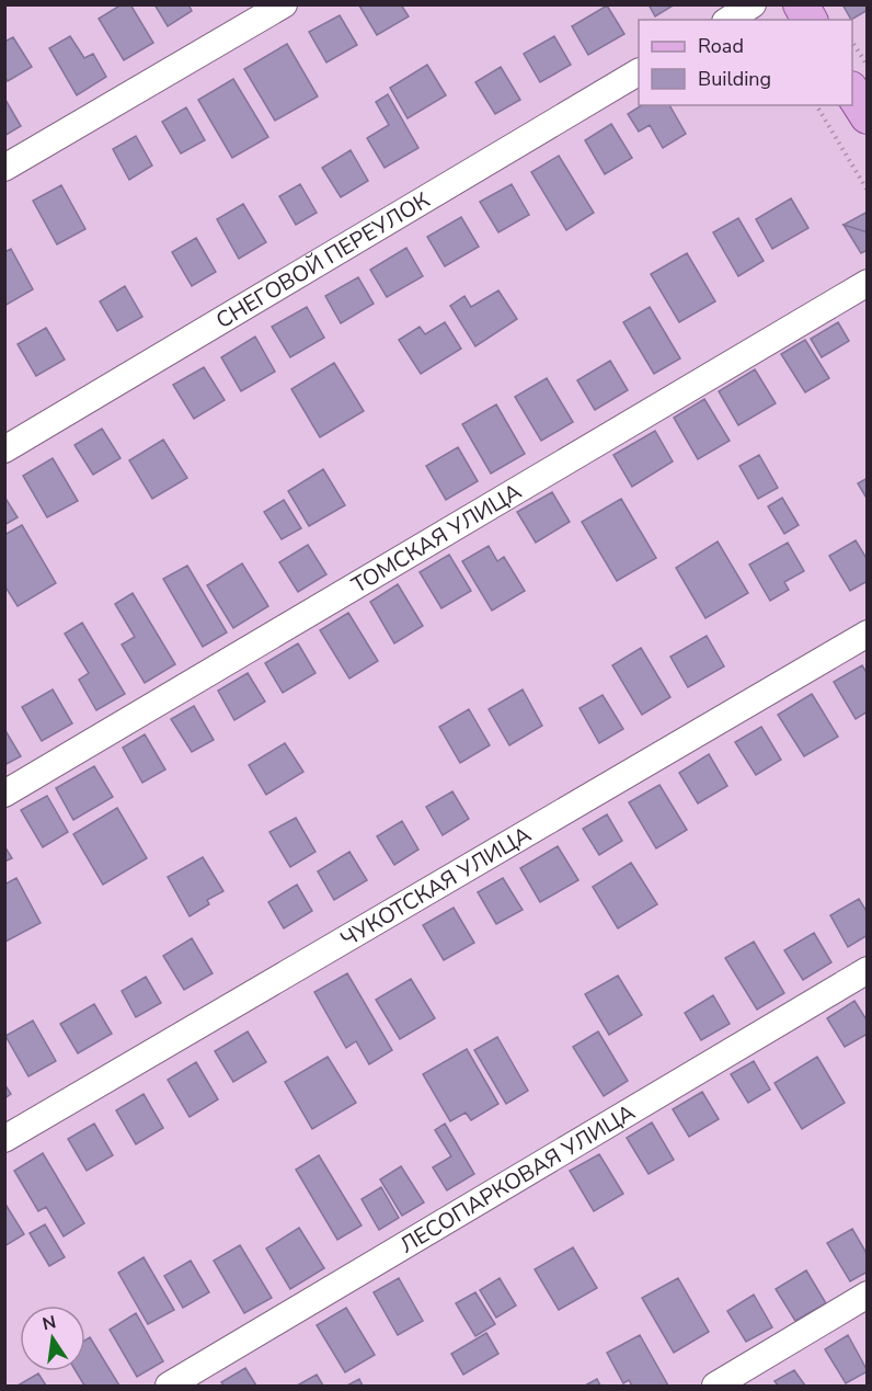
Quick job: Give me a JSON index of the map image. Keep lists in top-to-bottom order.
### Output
{
  "streets": {
    "street": [
      "СНЕГОВОЙ ПЕРЕУЛОК",
      "ТОМСКАЯ УЛИЦА",
      "ЧУКОТСКАЯ УЛИЦА",
      "ЛЕСОПАРКОВАЯ УЛИЦА"
    ]
  },
  "legend": ["Road", "Building"],
  "north": "top"
}
